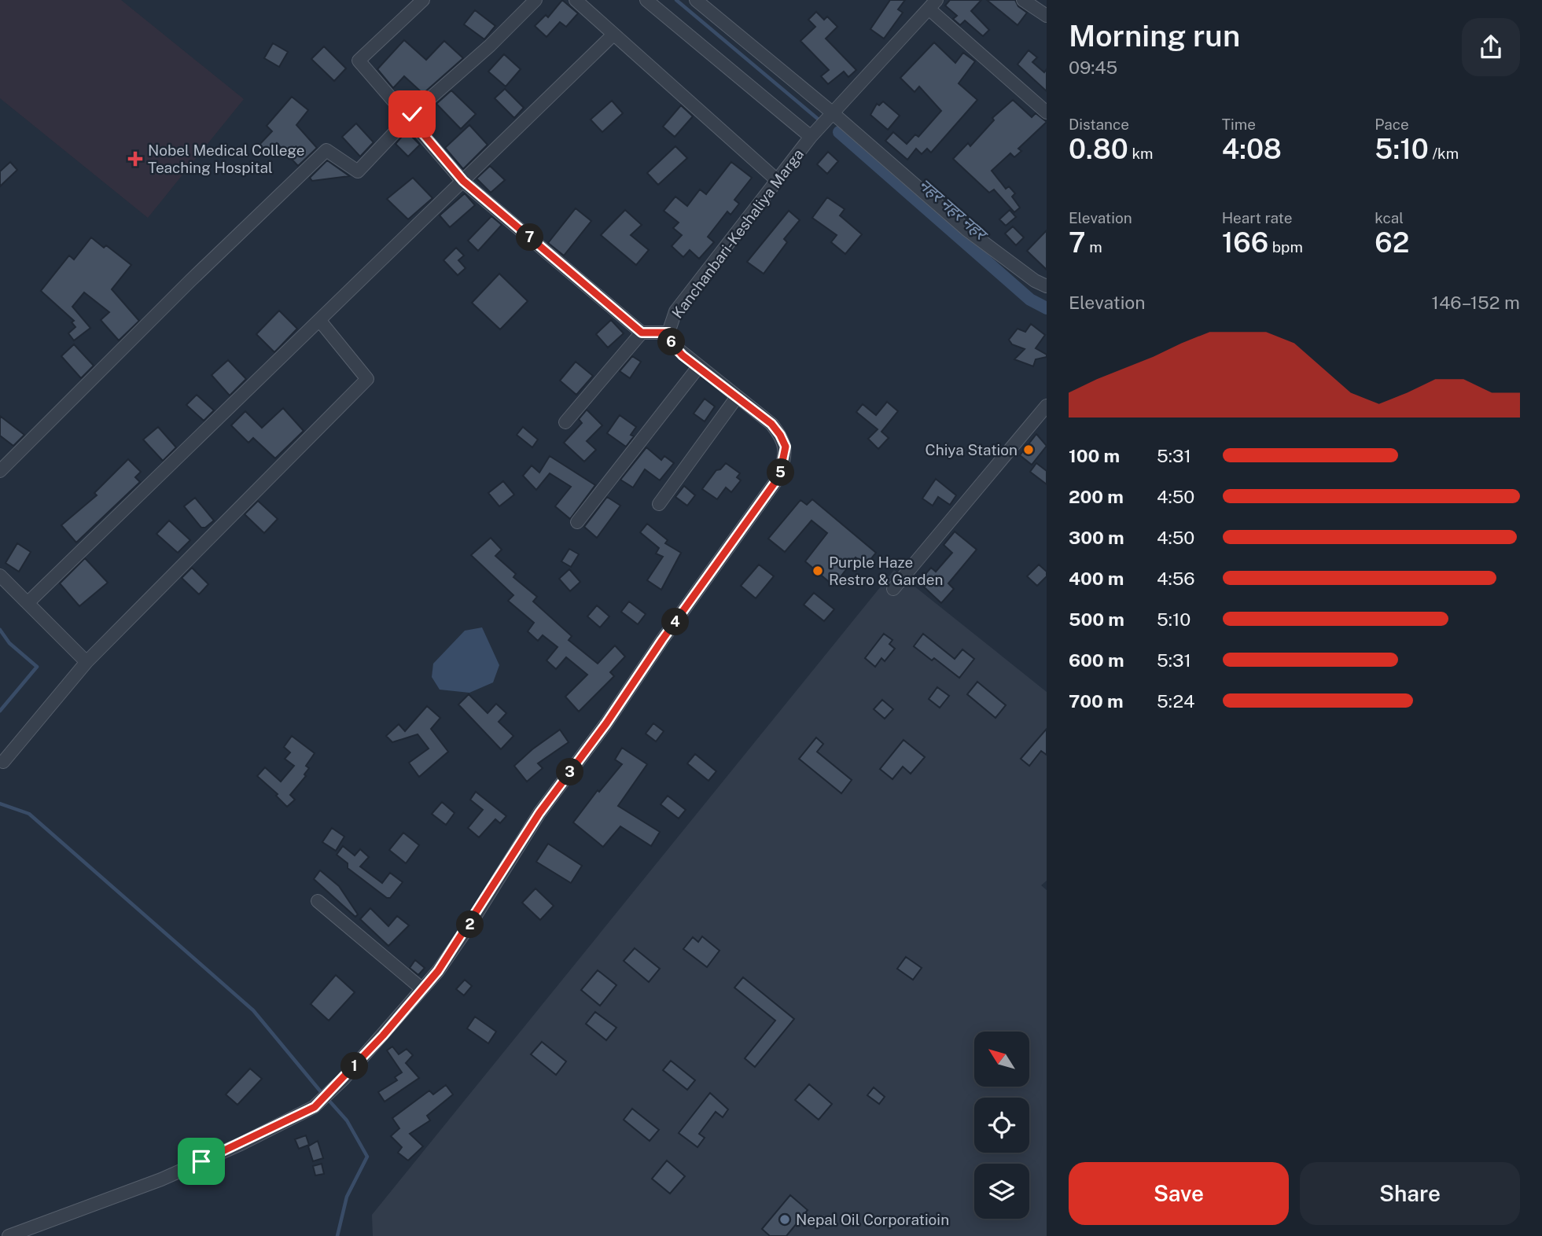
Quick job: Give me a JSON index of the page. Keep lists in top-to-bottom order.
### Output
{
  "streets": {
    "street": ["Kanchanbari-Keshaliya Marga"]
  },
  "water": ["नहर नहर नहर"],
  "places": {
    "health": ["Nobel Medical College Teaching Hospital"],
    "other": ["Chiya Station", "Purple Haze Restro & Garden", "Nepal Oil Corporatioin"]
  },
  "north": "top left",
  "page": {
    "heading": ["Morning run", "09:45"],
    "stats": [
      ["Distance", "0.80 km"],
      ["Time", "4:08"],
      ["Pace", "5:10 /km"],
      ["Elevation", "7 m"],
      ["Heart rate", "166 bpm"],
      ["kcal", "62"]
    ],
    "pins": [
      "7",
      "6",
      "5",
      "4",
      "3",
      "2",
      "1"
    ],
    "chart": ["Elevation", "146–152 m"],
    "list": [
      {
        "name": "100 m",
        "note": "5:31"
      },
      {
        "name": "200 m",
        "note": "4:50"
      },
      {
        "name": "300 m",
        "note": "4:50"
      },
      {
        "name": "400 m",
        "note": "4:56"
      },
      {
        "name": "500 m",
        "note": "5:10"
      },
      {
        "name": "600 m",
        "note": "5:31"
      },
      {
        "name": "700 m",
        "note": "5:24"
      }
    ],
    "buttons": ["Save", "Share"]
  }
}
